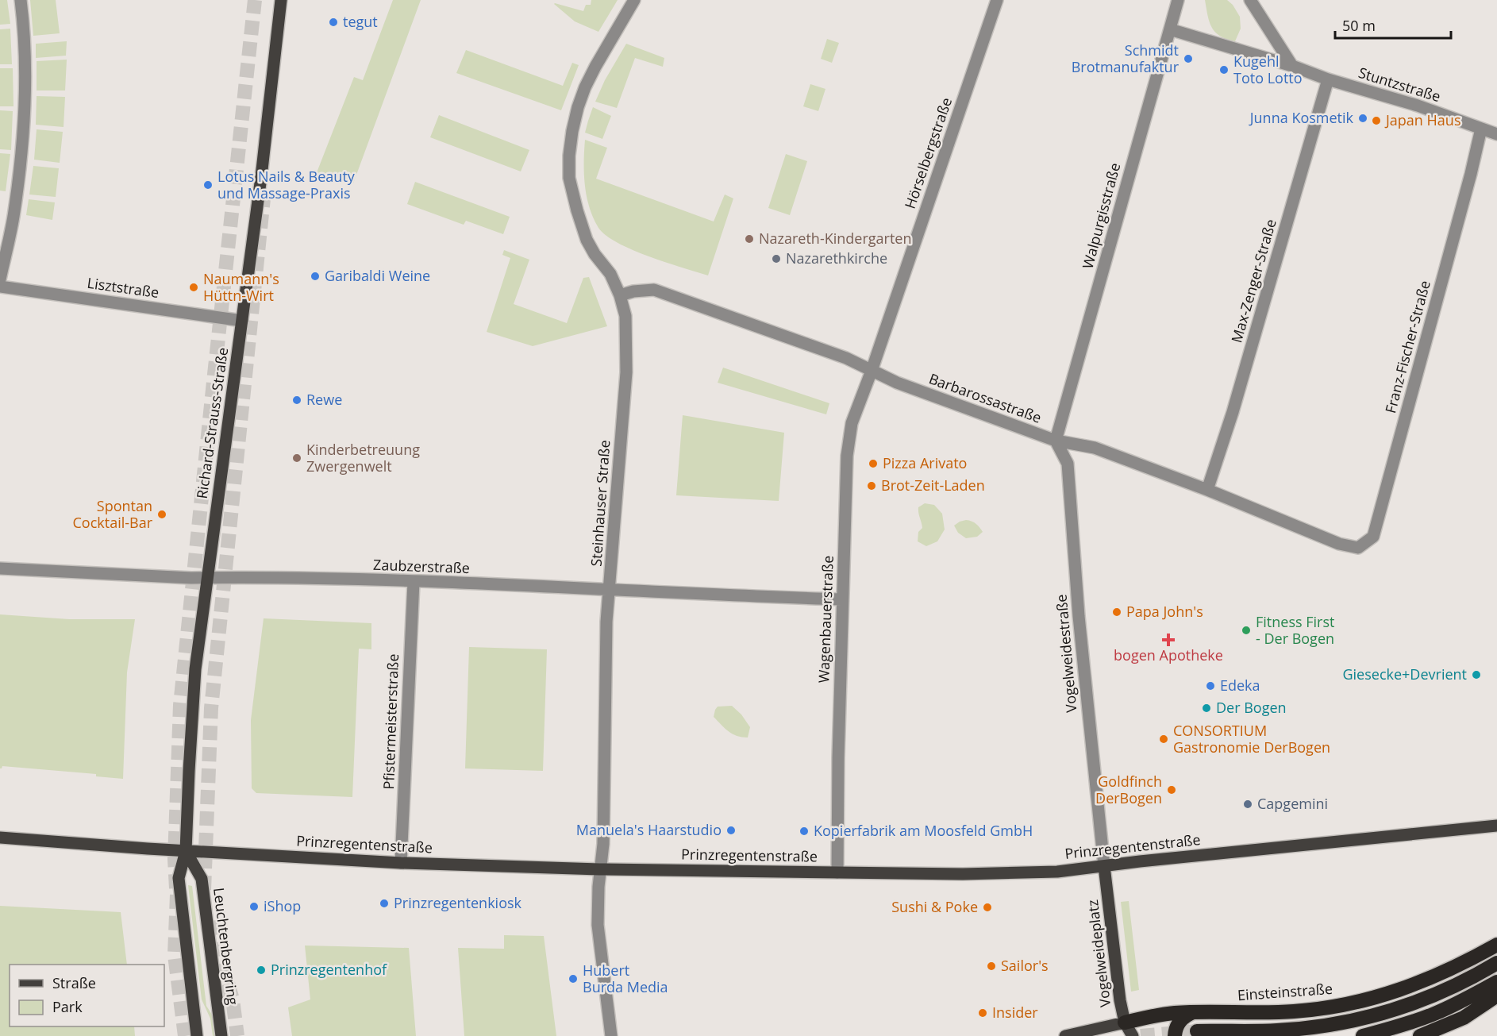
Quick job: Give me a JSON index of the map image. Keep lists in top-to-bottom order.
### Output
{
  "streets": {
    "highway": ["Einsteinstraße"],
    "main road": [
      "Richard-Strauss-Straße",
      "Prinzregentenstraße",
      "Leuchtenbergring",
      "Vogelweideplatz"
    ],
    "street": [
      "Stuntzstraße",
      "Hörselbergstraße",
      "Walpurgisstraße",
      "Max-Zenger-Straße",
      "Lisztstraße",
      "Franz-Fischer-Straße",
      "Barbarossastraße",
      "Steinhauser Straße",
      "Zaubzerstraße",
      "Wagenbauerstraße",
      "Vogelweidestraße",
      "Pfistermeisterstraße"
    ]
  },
  "crossings": [
    ["Stuntzstraße", "Walpurgisstraße"],
    ["Stuntzstraße", "Max-Zenger-Straße"],
    ["Stuntzstraße", "Franz-Fischer-Straße"],
    ["Hörselbergstraße", "Barbarossastraße"],
    ["Hörselbergstraße", "Wagenbauerstraße"],
    ["Walpurgisstraße", "Barbarossastraße"],
    ["Walpurgisstraße", "Vogelweidestraße"],
    ["Max-Zenger-Straße", "Barbarossastraße"],
    ["Lisztstraße", "Richard-Strauss-Straße"],
    ["Franz-Fischer-Straße", "Barbarossastraße"],
    ["Barbarossastraße", "Steinhauser Straße"],
    ["Barbarossastraße", "Wagenbauerstraße"],
    ["Barbarossastraße", "Vogelweidestraße"],
    ["Richard-Strauss-Straße", "Zaubzerstraße"],
    ["Richard-Strauss-Straße", "Prinzregentenstraße"],
    ["Richard-Strauss-Straße", "Leuchtenbergring"],
    ["Steinhauser Straße", "Zaubzerstraße"],
    ["Steinhauser Straße", "Prinzregentenstraße"],
    ["Zaubzerstraße", "Wagenbauerstraße"],
    ["Zaubzerstraße", "Pfistermeisterstraße"],
    ["Wagenbauerstraße", "Prinzregentenstraße"],
    ["Vogelweidestraße", "Prinzregentenstraße"],
    ["Vogelweidestraße", "Vogelweideplatz"],
    ["Pfistermeisterstraße", "Prinzregentenstraße"],
    ["Prinzregentenstraße", "Leuchtenbergring"],
    ["Prinzregentenstraße", "Vogelweideplatz"],
    ["Vogelweideplatz", "Einsteinstraße"]
  ],
  "places": {
    "other": [
      "tegut",
      "Schmidt Brotmanufaktur",
      "Kugehl Toto Lotto",
      "Junna Kosmetik",
      "Japan Haus",
      "Lotus Nails & Beauty und Massage-Praxis",
      "Nazareth-Kindergarten",
      "Nazarethkirche",
      "Garibaldi Weine",
      "Naumann's Hüttn-Wirt",
      "Rewe",
      "Kinderbetreuung Zwergenwelt",
      "Pizza Arivato",
      "Brot-Zeit-Laden",
      "Spontan Cocktail-Bar",
      "Papa John's",
      "Fitness First - Der Bogen",
      "Giesecke+Devrient",
      "Edeka",
      "Der Bogen",
      "CONSORTIUM Gastronomie DerBogen",
      "Goldfinch DerBogen",
      "Capgemini",
      "Manuela's Haarstudio",
      "Kopierfabrik am Moosfeld GmbH",
      "Prinzregentenkiosk",
      "iShop",
      "Sushi & Poke",
      "Sailor's",
      "Prinzregentenhof",
      "Hubert Burda Media",
      "Insider"
    ],
    "health": ["bogen Apotheke"]
  },
  "legend": ["Straße", "Park"],
  "scale_bar": "50 m"
}
